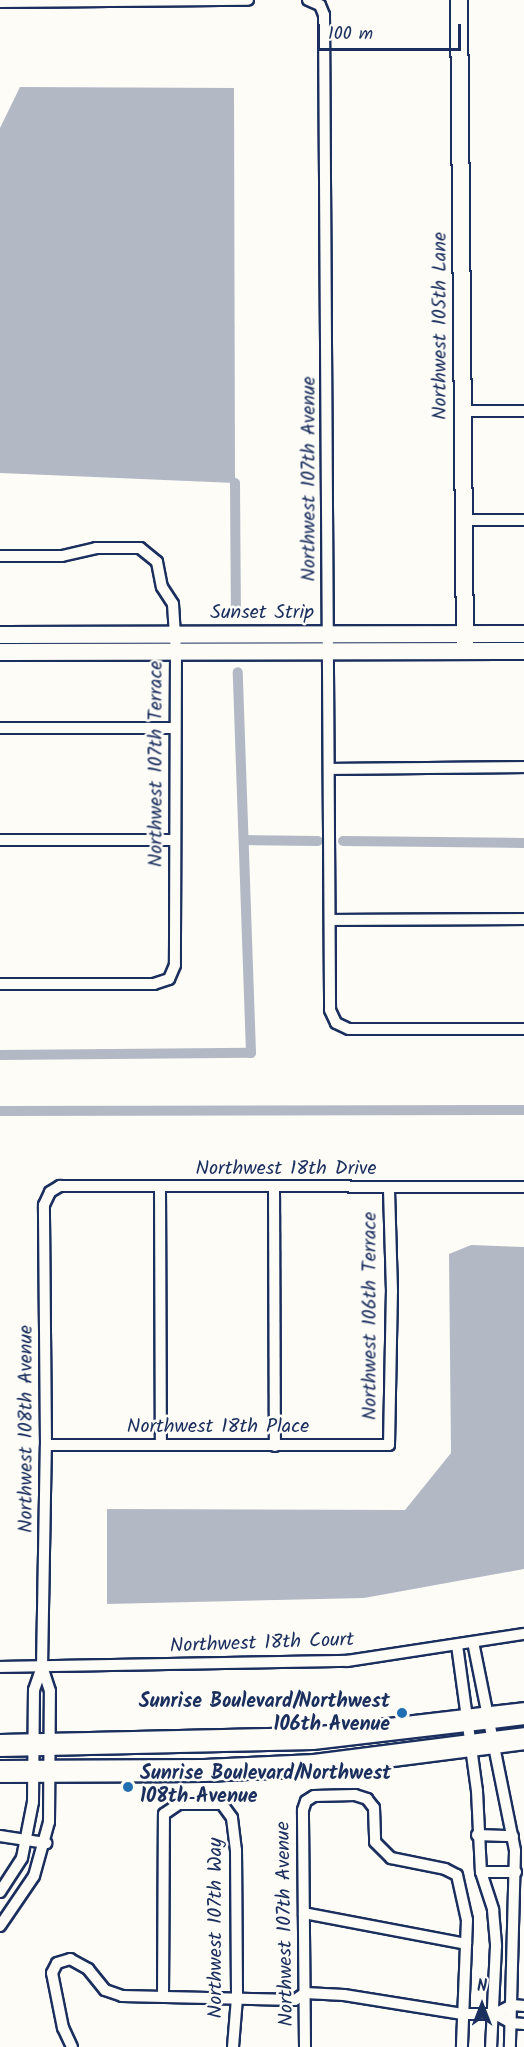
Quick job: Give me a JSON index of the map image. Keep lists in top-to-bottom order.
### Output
{
  "streets": {
    "street": [
      "Northwest 105th Lane",
      "Northwest 107th Avenue",
      "Sunset Strip",
      "Northwest 107th Terrace",
      "Northwest 18th Drive",
      "Northwest 106th Terrace",
      "Northwest 18th Place",
      "Northwest 108th Avenue",
      "Northwest 18th Court",
      "Northwest 107th Way"
    ]
  },
  "crossings": [
    ["Northwest 105th Lane", "Sunset Strip"],
    ["Northwest 107th Avenue", "Sunset Strip"],
    ["Sunset Strip", "Northwest 107th Terrace"],
    ["Northwest 18th Drive", "Northwest 106th Terrace"],
    ["Northwest 18th Drive", "Northwest 108th Avenue"],
    ["Northwest 106th Terrace", "Northwest 18th Place"],
    ["Northwest 18th Place", "Northwest 108th Avenue"],
    ["Northwest 108th Avenue", "Northwest 18th Court"]
  ],
  "places": ["Sunrise Boulevard/Northwest 106th Avenue", "Sunrise Boulevard/Northwest 108th Avenue"],
  "scale_bar": "100 m",
  "north": "top"
}
